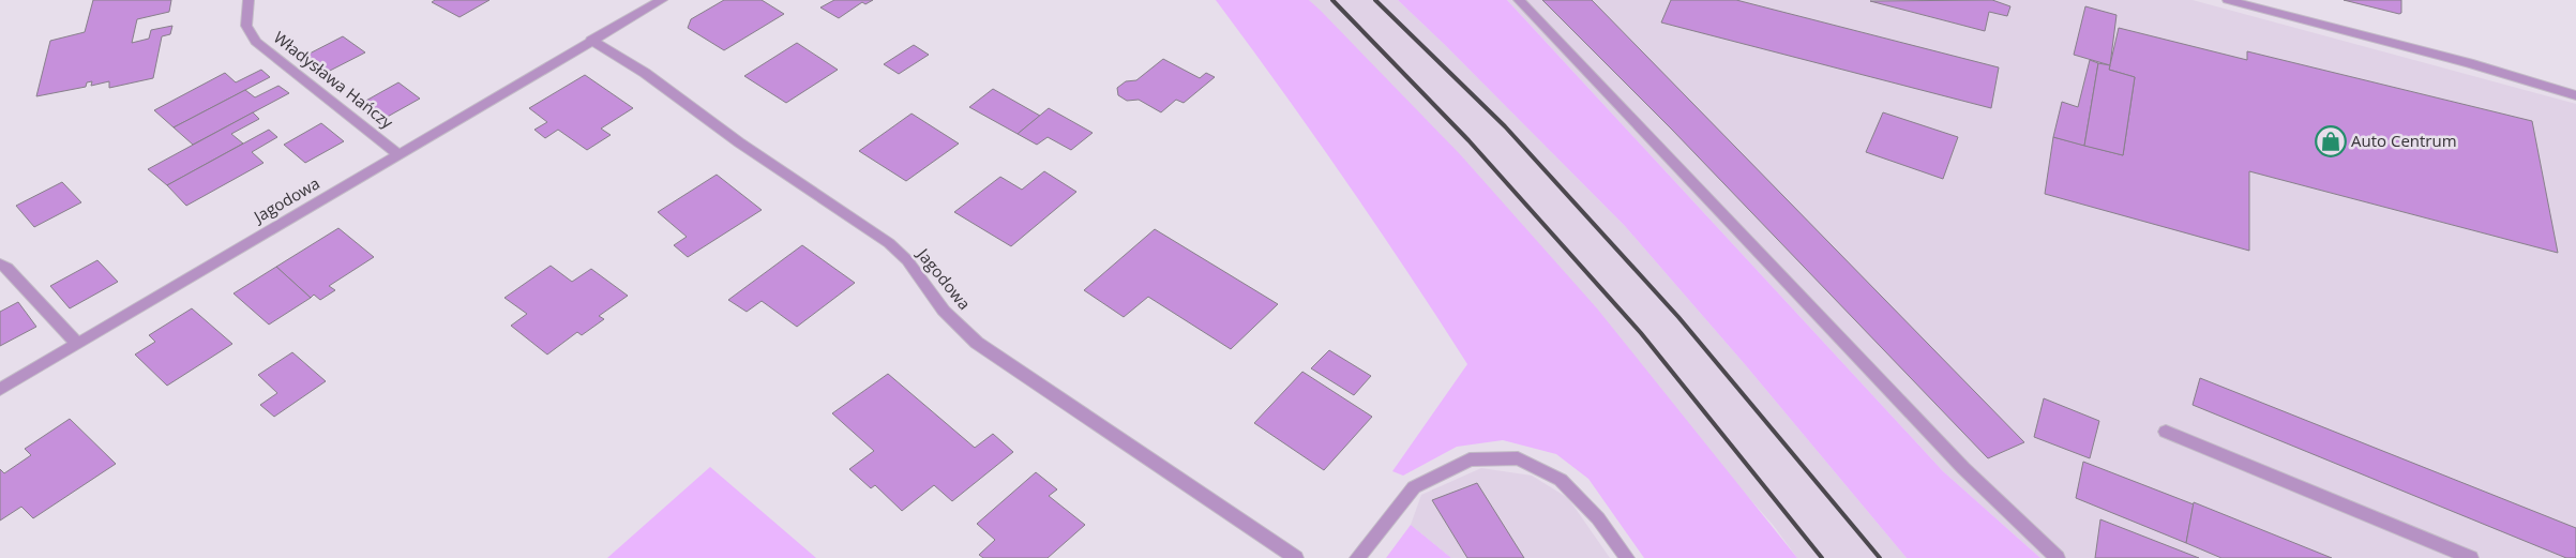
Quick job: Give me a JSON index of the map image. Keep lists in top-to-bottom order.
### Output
{
  "streets": {
    "street": ["Władysława Hańczy", "Jagodowa"]
  },
  "crossings": [
    ["Władysława Hańczy", "Jagodowa"]
  ],
  "places": {
    "shop": ["Auto Centrum"]
  }
}
